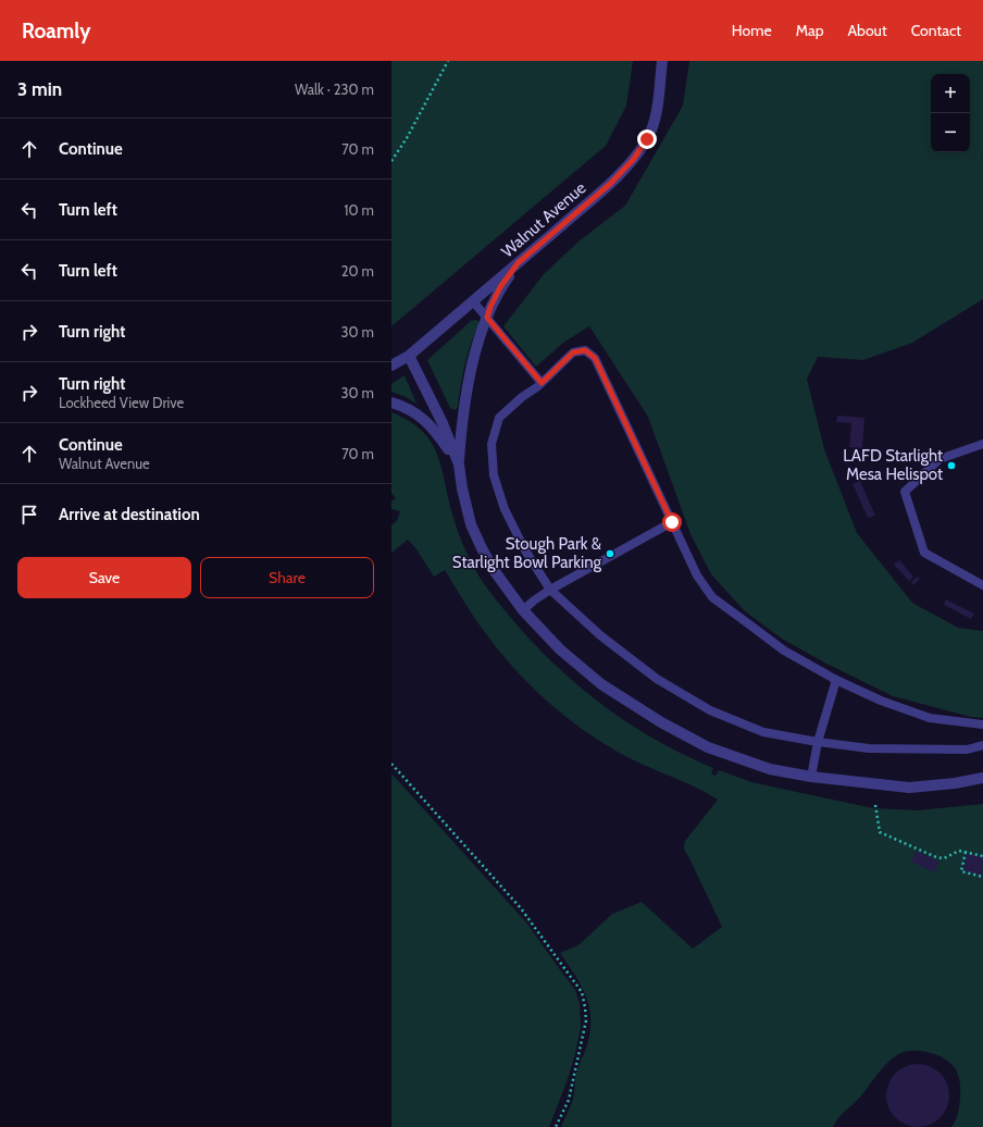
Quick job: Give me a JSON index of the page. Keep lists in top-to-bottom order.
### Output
{
  "streets": {
    "street": ["Walnut Avenue"]
  },
  "places": ["LAFD Starlight Mesa Helispot", "Stough Park & Starlight Bowl Parking"],
  "page": {
    "header": "Roamly",
    "nav": [
      "Home",
      "Map",
      "About",
      "Contact"
    ],
    "heading": ["3 min", "Walk · 230 m"],
    "map_buttons": ["+", "−"],
    "list": [
      ["Continue", "70 m"],
      ["Turn left", "10 m"],
      ["Turn left", "20 m"],
      ["Turn right", "30 m"],
      ["Turn right", "Lockheed View Drive", "30 m"],
      ["Continue", "Walnut Avenue", "70 m"],
      "Arrive at destination"
    ],
    "buttons": ["Save", "Share"]
  }
}
